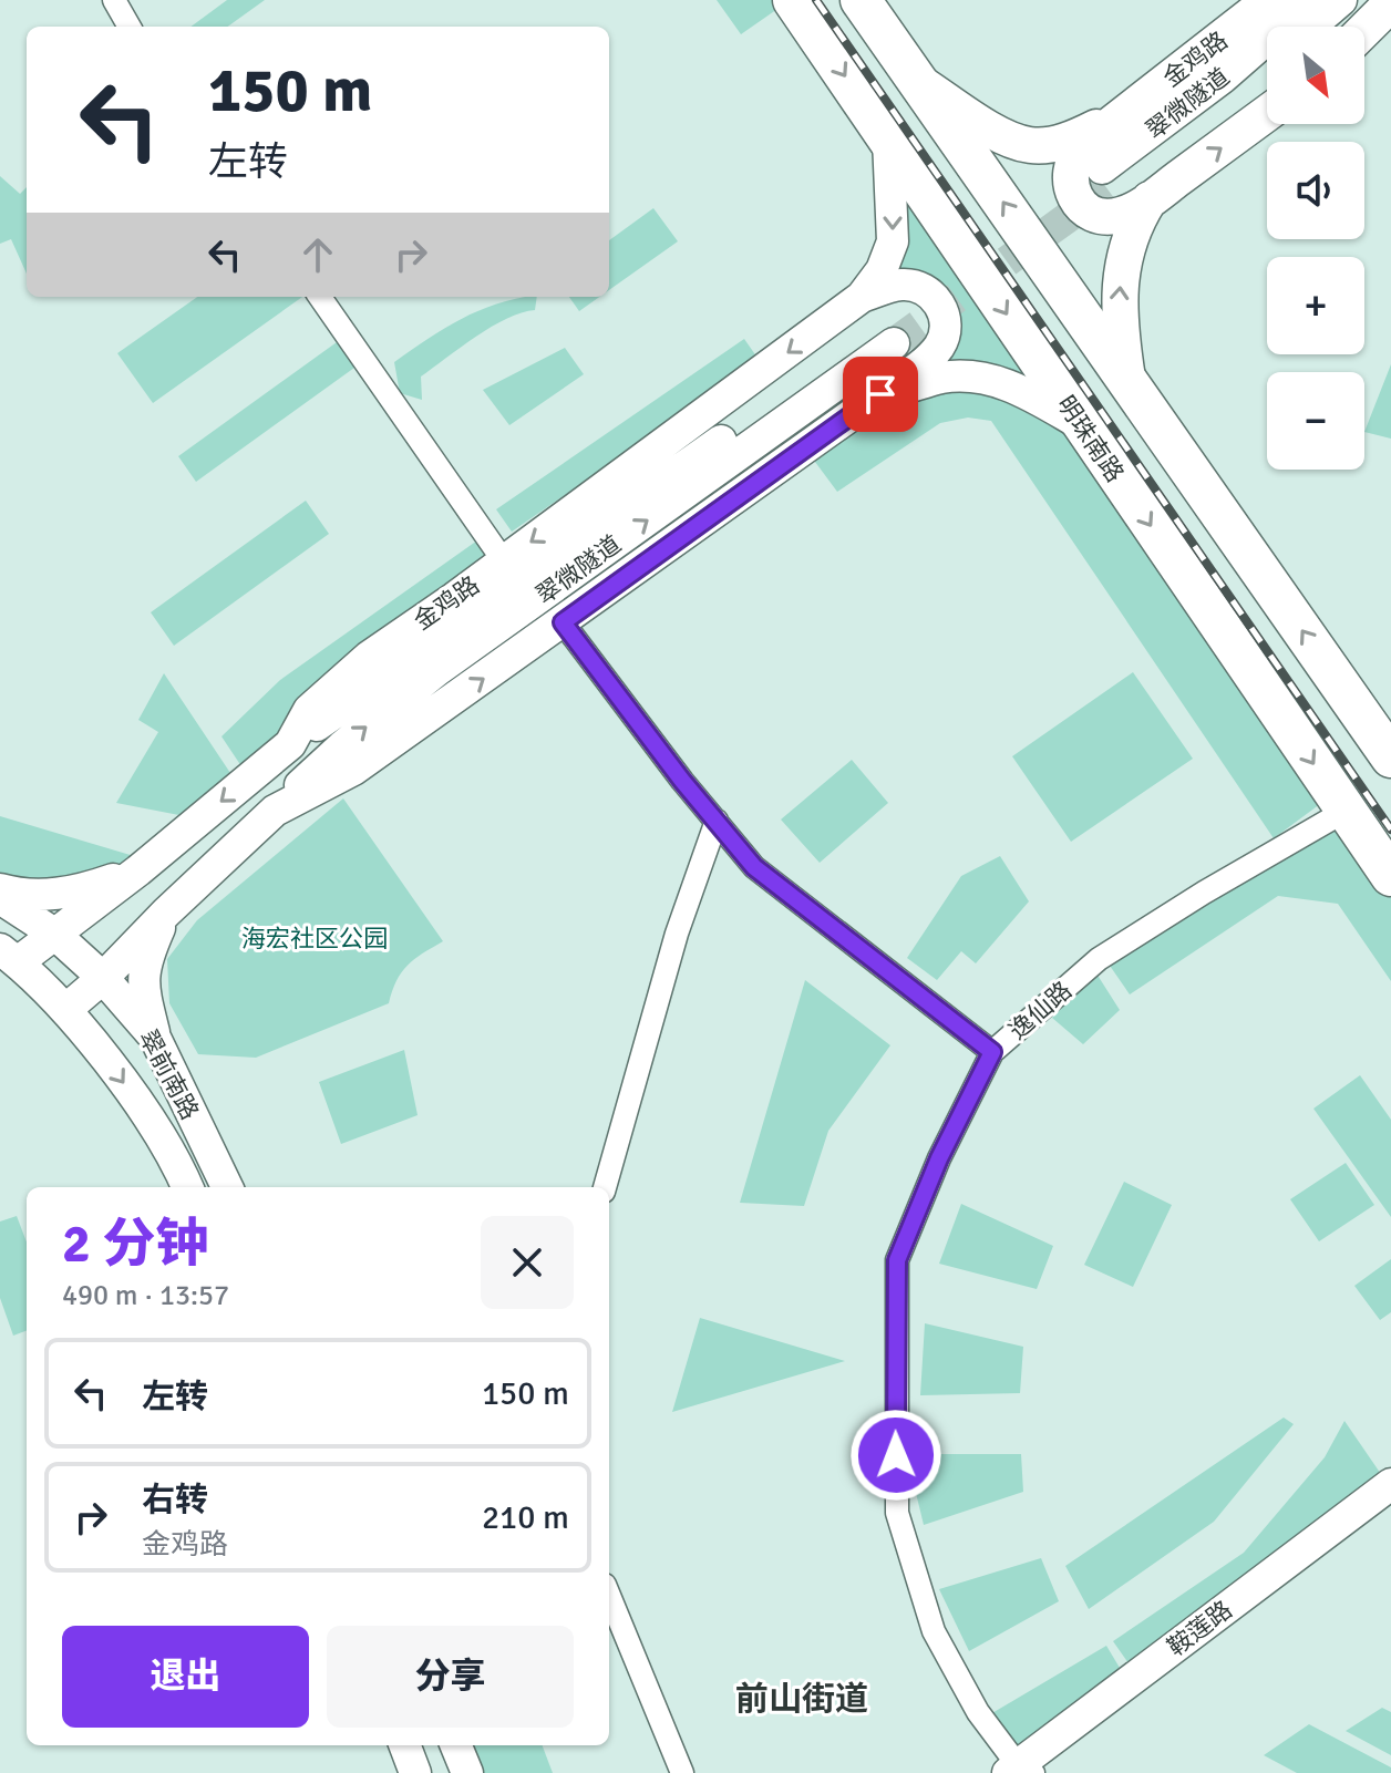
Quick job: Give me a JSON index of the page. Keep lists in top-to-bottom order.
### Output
{
  "streets": {
    "highway": ["明珠南路"],
    "main road": [
      "金鸡路",
      "翠微隧道",
      "翠前南路",
      "鞍莲路"
    ],
    "street": ["逸仙路"]
  },
  "crossings": [
    ["金鸡路", "翠微隧道"],
    ["金鸡路", "翠前南路"],
    ["明珠南路", "逸仙路"],
    ["逸仙路", "鞍莲路"]
  ],
  "districts": ["前山街道"],
  "parks": ["海宏社区公园"],
  "north": "bottom right",
  "page": {
    "map_buttons": ["+", "−"],
    "turn": ["150 m", "左转"],
    "heading": ["2 分钟", "490 m · 13:57"],
    "list": [
      {
        "name": "左转",
        "value": "150 m"
      },
      {
        "name": "右转",
        "note": "金鸡路",
        "value": "210 m"
      }
    ],
    "buttons": ["退出", "分享"]
  }
}
